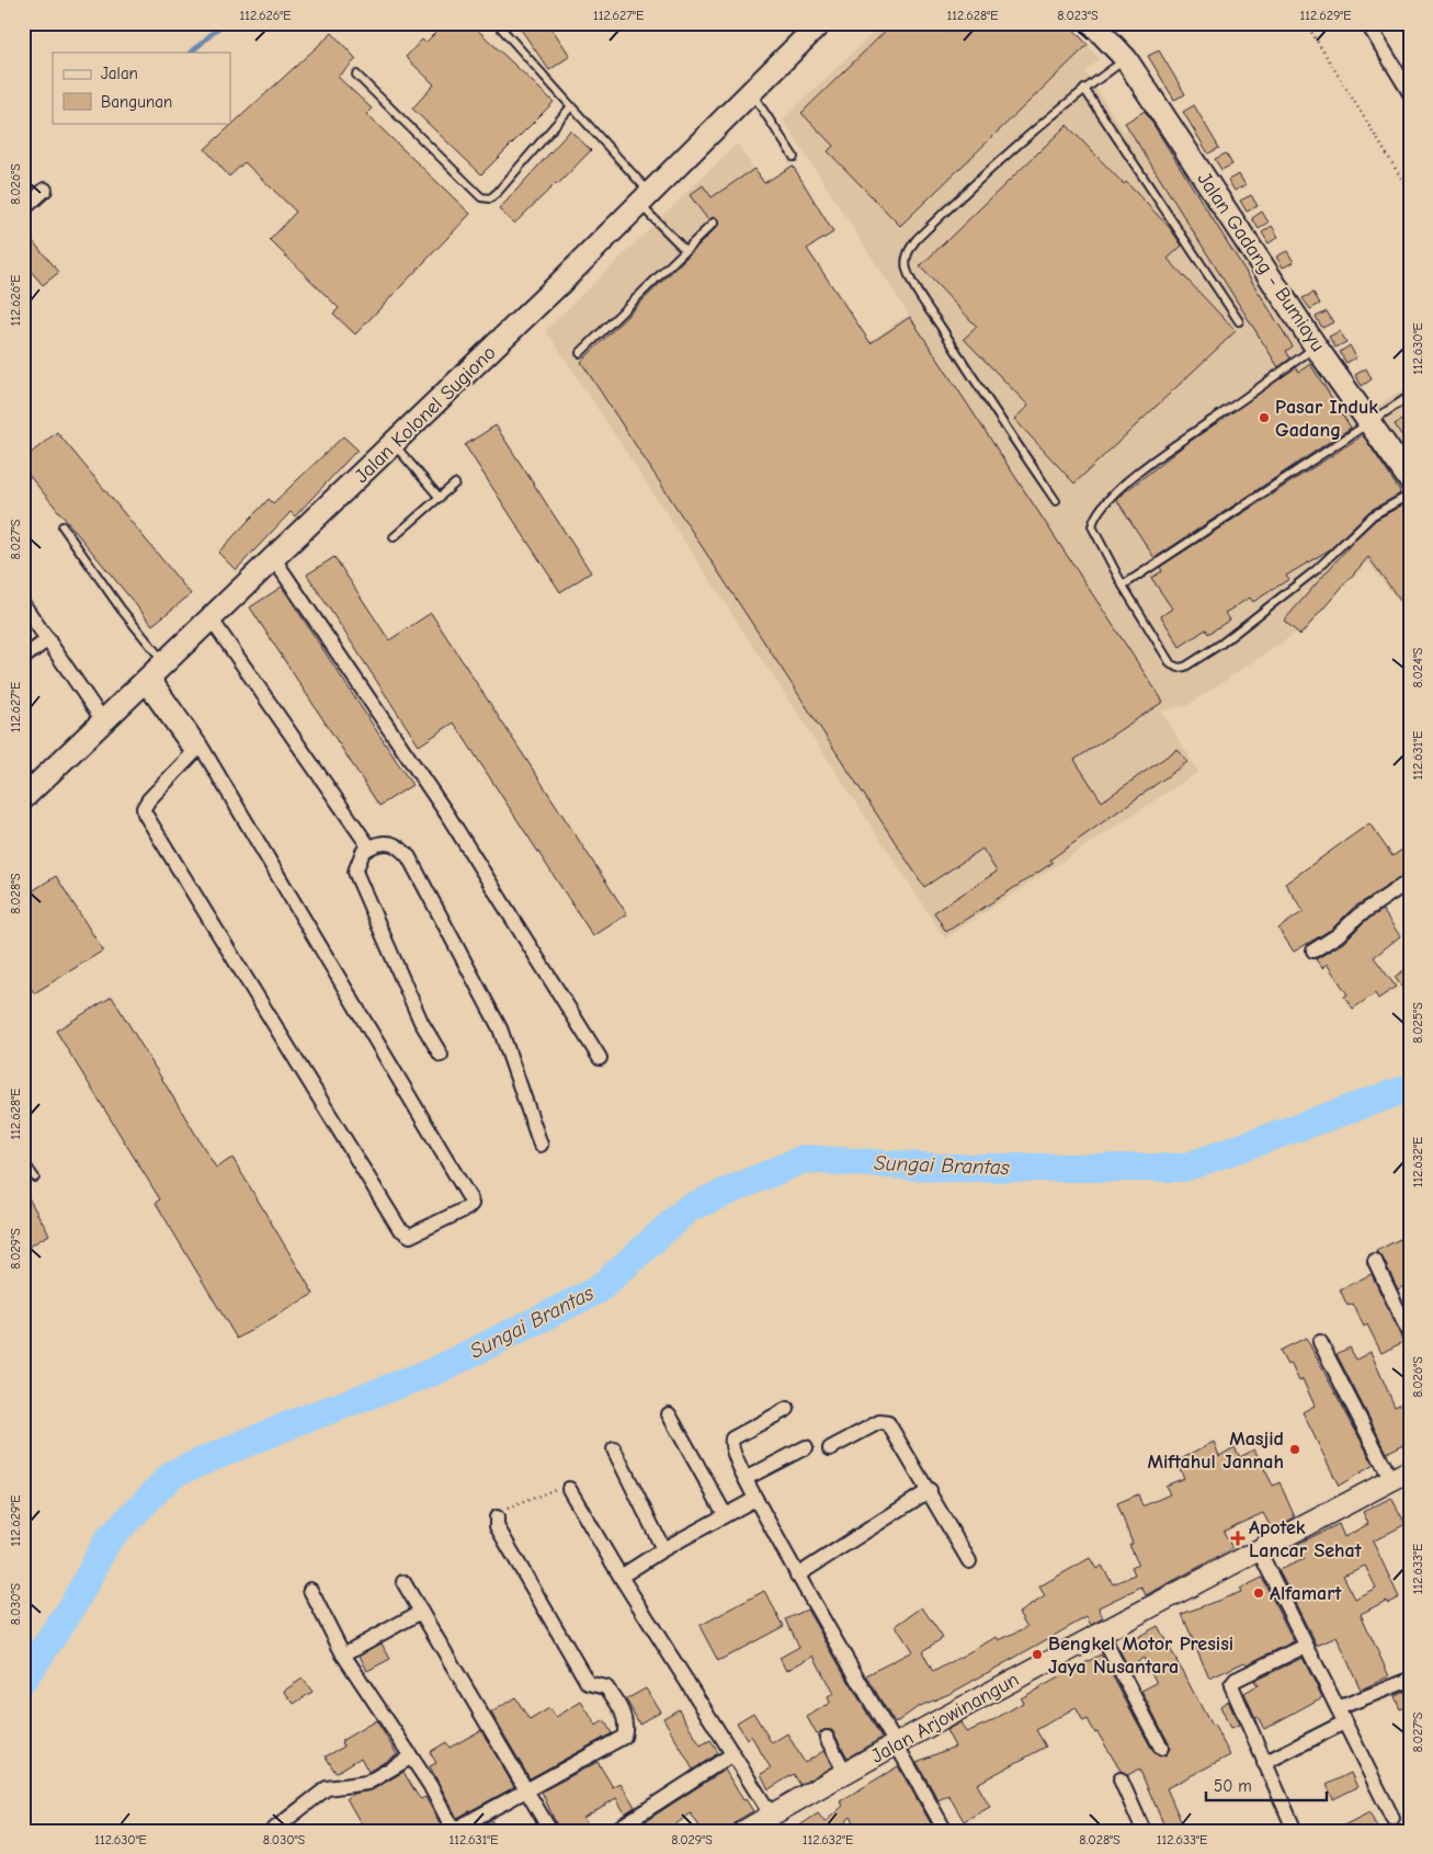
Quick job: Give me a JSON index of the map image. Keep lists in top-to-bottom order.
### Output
{
  "streets": {
    "main road": ["Jalan Gadang - Bumiayu", "Jalan Kolonel Sugiono", "Jalan Arjowinangun"]
  },
  "water": ["Sungai Brantas"],
  "places": {
    "other": [
      "Pasar Induk Gadang",
      "Masjid Miftahul Jannah",
      "Alfamart",
      "Bengkel Motor Presisi Jaya Nusantara"
    ],
    "health": ["Apotek Lancar Sehat"]
  },
  "legend": ["Jalan", "Bangunan"],
  "scale_bar": "50 m",
  "coordinates": [
    "112.626°E",
    "112.627°E",
    "112.628°E",
    "8.023°S",
    "112.629°E",
    "8.026°S",
    "112.630°E",
    "8.027°S",
    "8.024°S",
    "112.631°E",
    "8.028°S",
    "8.025°S",
    "112.632°E",
    "8.029°S",
    "112.633°E",
    "8.030°S"
  ]
}
